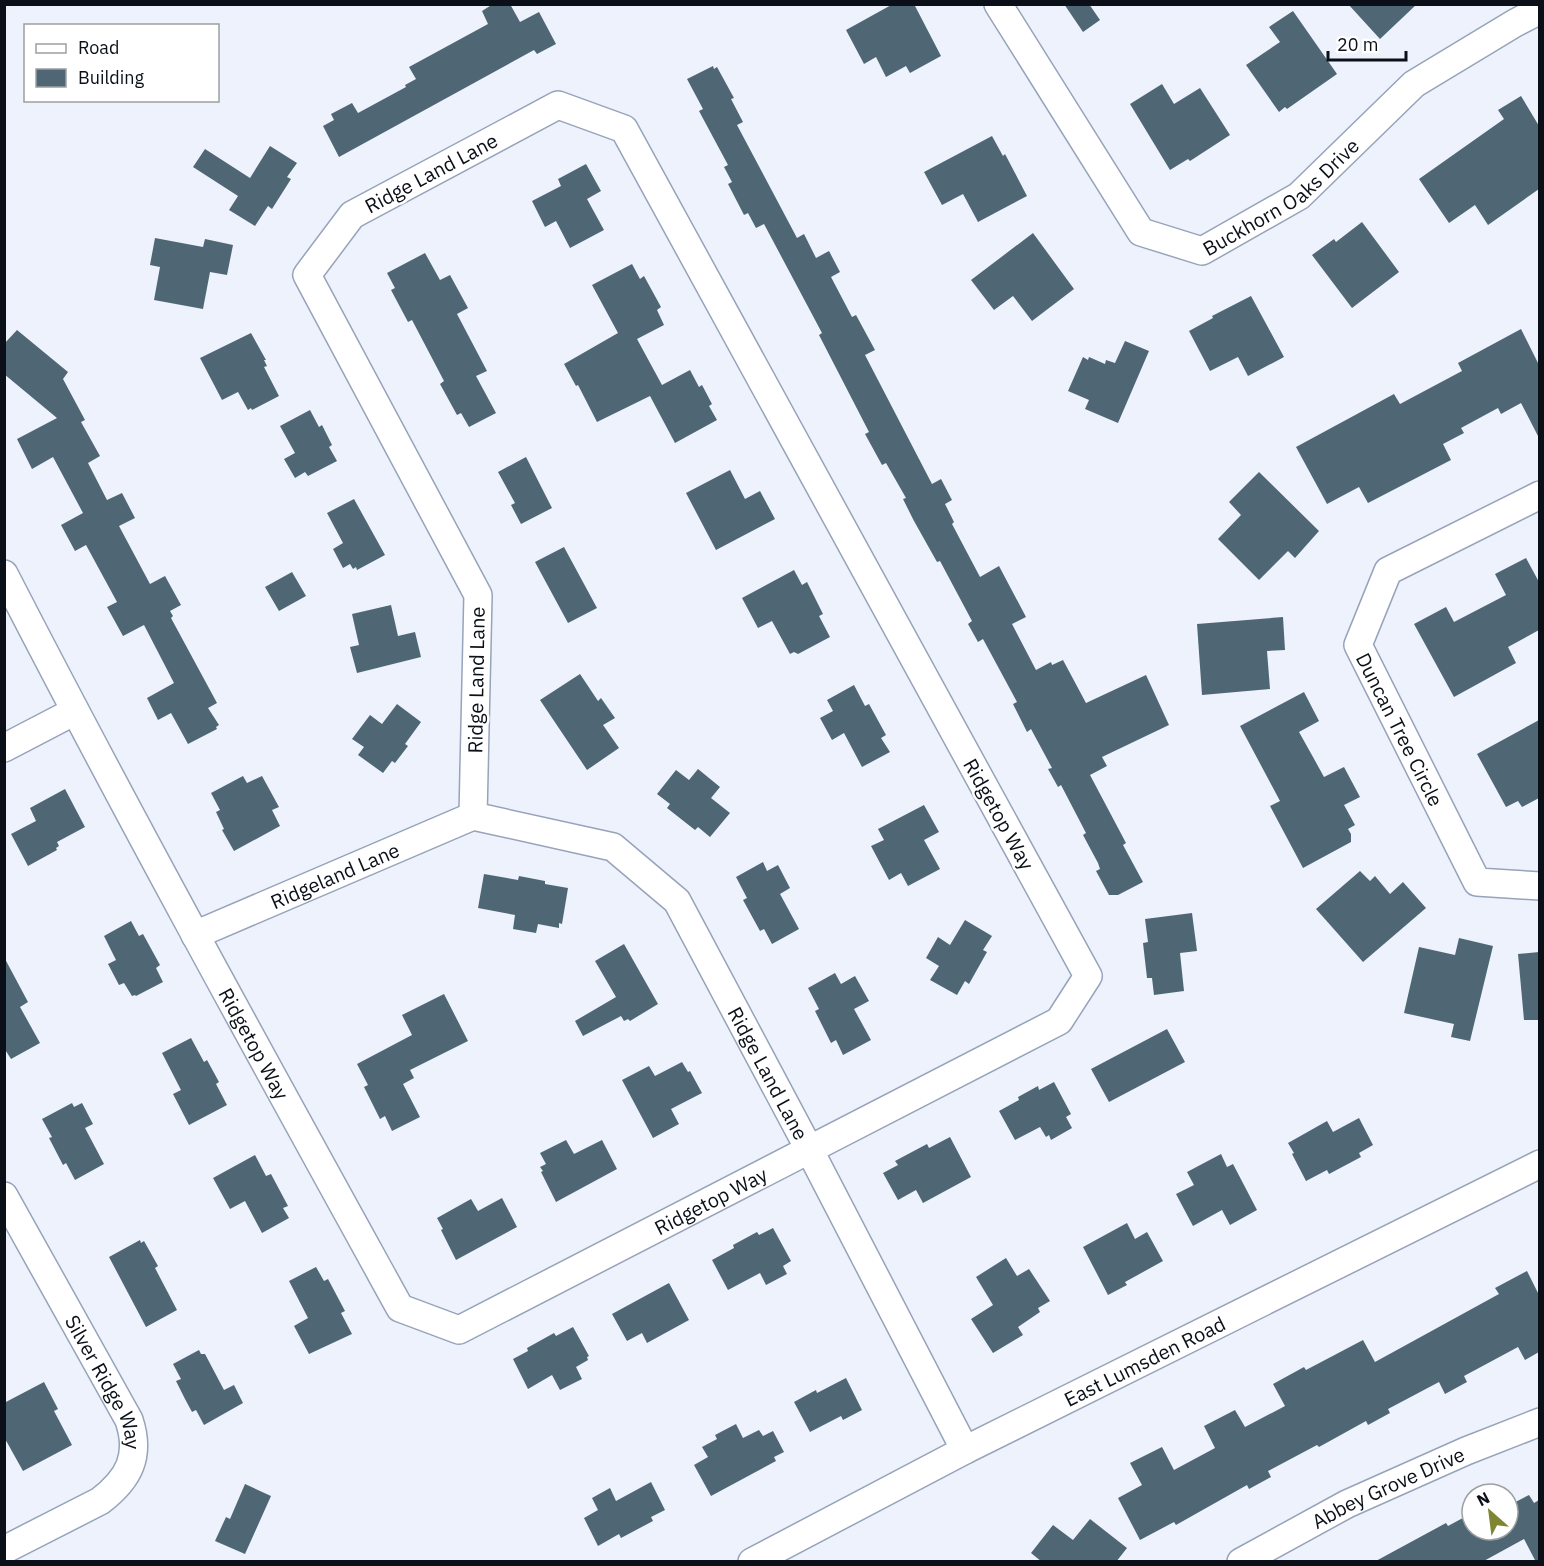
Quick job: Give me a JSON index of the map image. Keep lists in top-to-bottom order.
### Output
{
  "streets": {
    "street": [
      "Ridge Land Lane",
      "Buckhorn Oaks Drive",
      "Duncan Tree Circle",
      "Ridgetop Way",
      "Ridgeland Lane",
      "East Lumsden Road",
      "Silver Ridge Way",
      "Abbey Grove Drive"
    ]
  },
  "crossings": [
    ["Ridge Land Lane", "Ridgetop Way"],
    ["Ridge Land Lane", "Ridgeland Lane"],
    ["Ridge Land Lane", "East Lumsden Road"],
    ["Ridgetop Way", "Ridgeland Lane"]
  ],
  "legend": ["Road", "Building"],
  "scale_bar": "20 m",
  "north": "top left"
}
